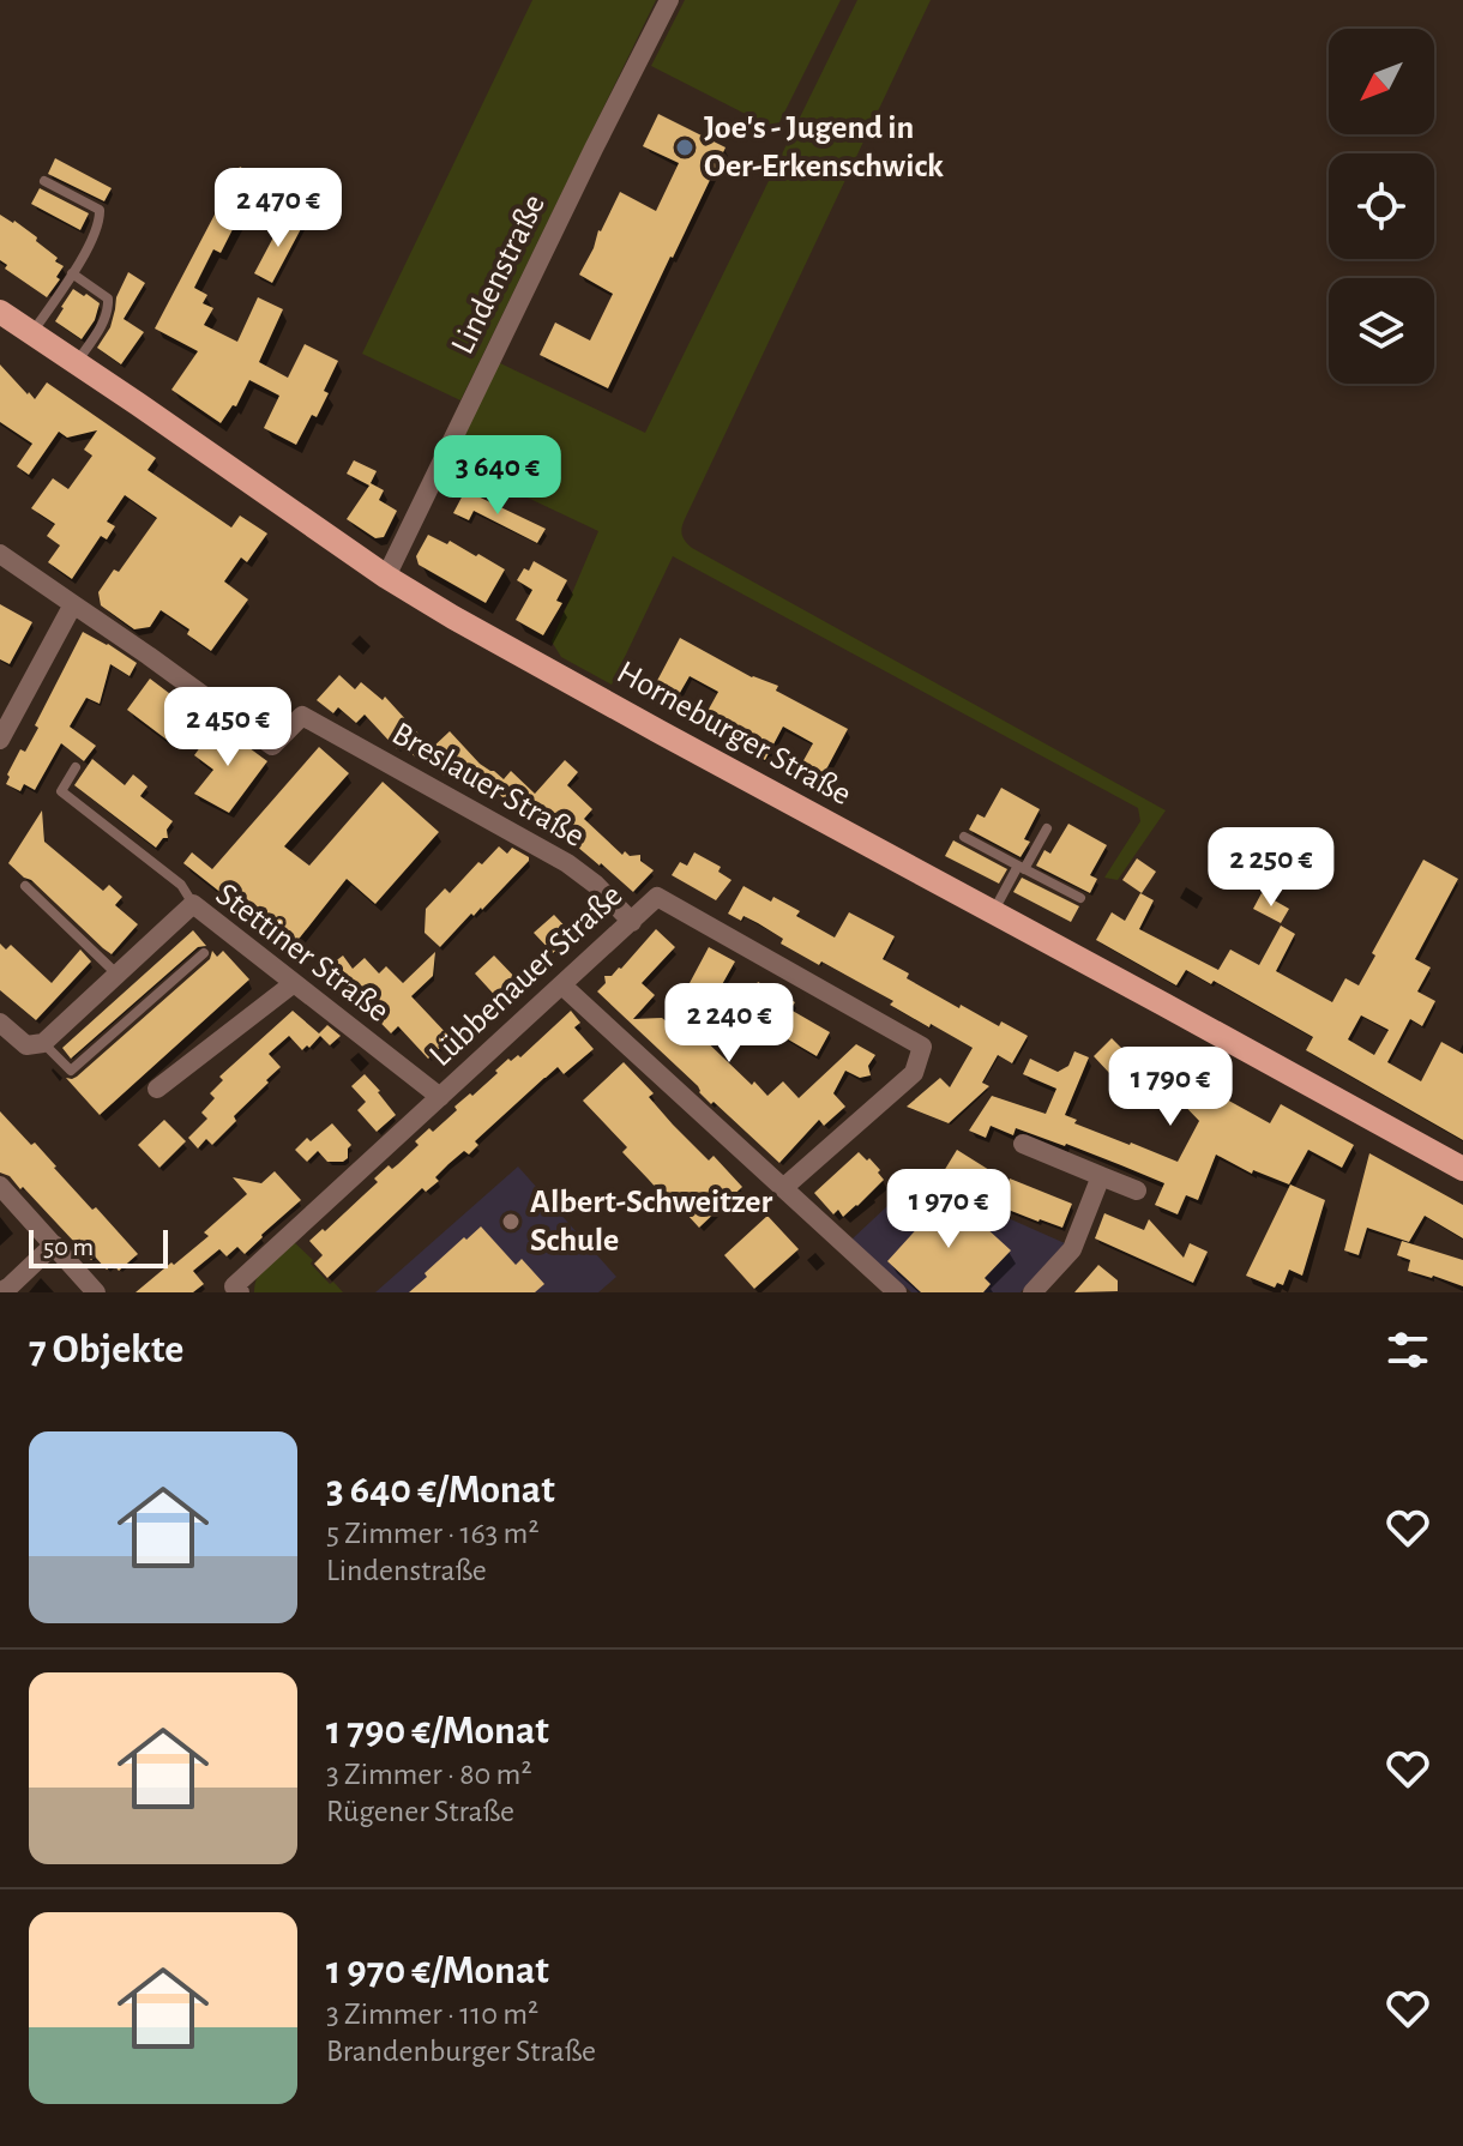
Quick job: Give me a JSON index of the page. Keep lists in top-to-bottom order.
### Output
{
  "streets": {
    "main road": ["Horneburger Straße"],
    "street": [
      "Lindenstraße",
      "Breslauer Straße",
      "Stettiner Straße",
      "Lübbenauer Straße"
    ]
  },
  "crossings": [
    ["Lindenstraße", "Horneburger Straße"],
    ["Breslauer Straße", "Lübbenauer Straße"],
    ["Stettiner Straße", "Lübbenauer Straße"]
  ],
  "places": ["Joe's - Jugend in Oer-Erkenschwick", "Albert-Schweitzer Schule"],
  "scale_bar": "50 m",
  "north": "bottom left",
  "page": {
    "price": [
      "2 470 €",
      "3 640 €",
      "2 450 €",
      "2 250 €",
      "2 240 €",
      "1 790 €",
      "1 970 €"
    ],
    "scale": "50 m",
    "heading": "7 Objekte",
    "list": [
      {
        "name": "3 640 €/Monat",
        "note": "5 Zimmer · 163 m² · Lindenstraße"
      },
      {
        "name": "1 790 €/Monat",
        "note": "3 Zimmer · 80 m² · Rügener Straße"
      },
      {
        "name": "1 970 €/Monat",
        "note": "3 Zimmer · 110 m² · Brandenburger Straße"
      }
    ]
  }
}
